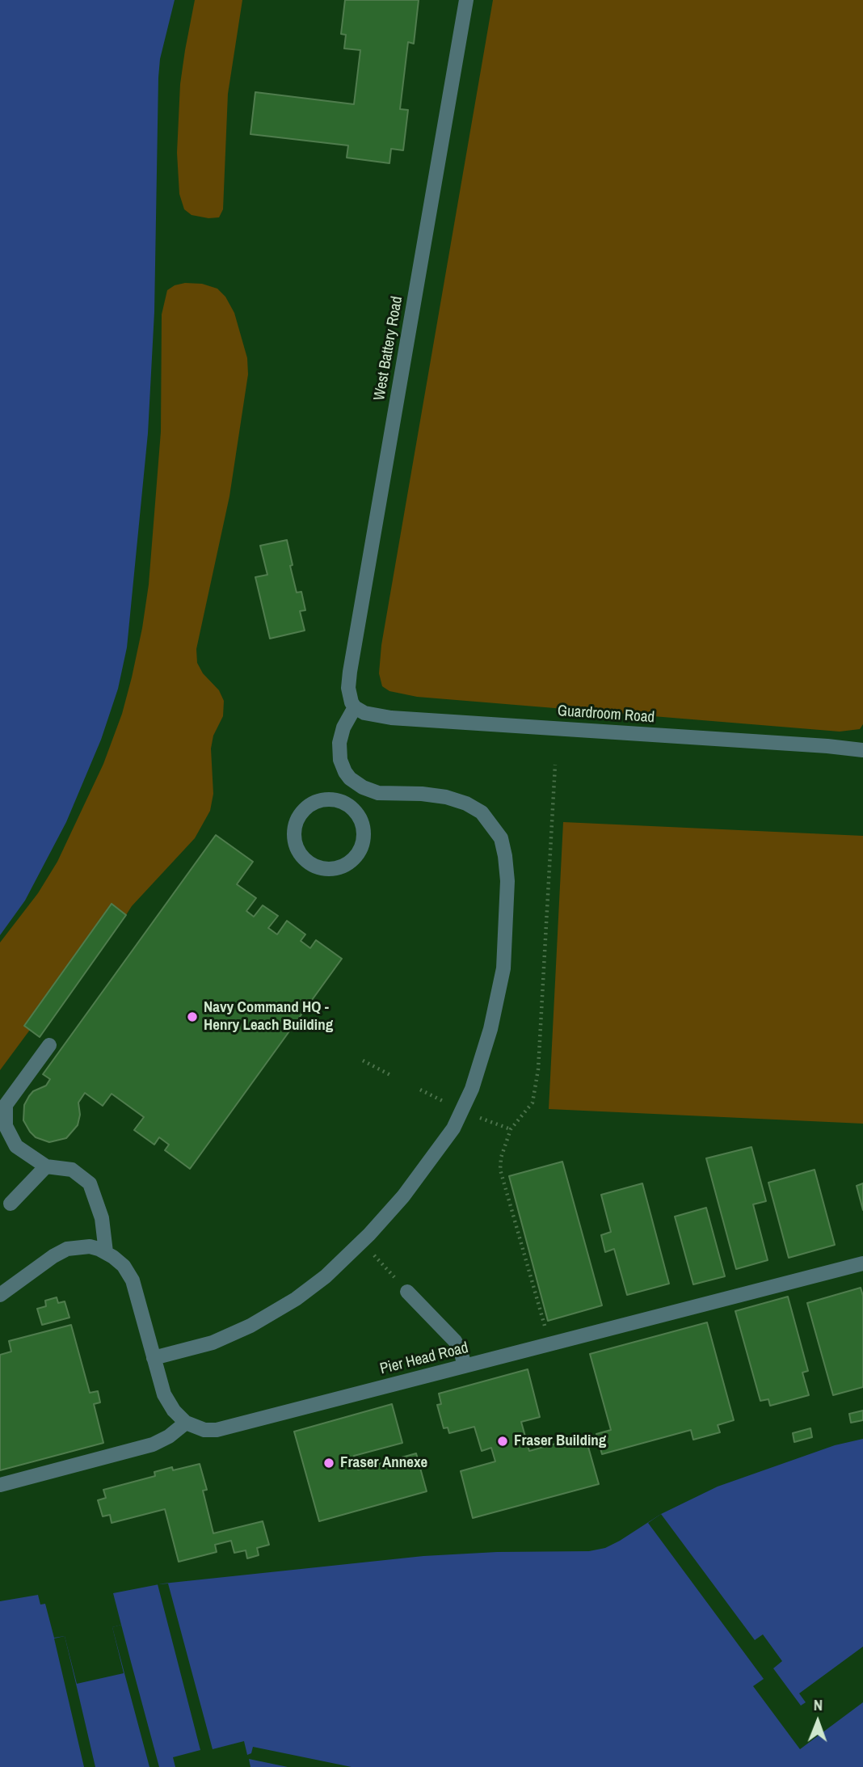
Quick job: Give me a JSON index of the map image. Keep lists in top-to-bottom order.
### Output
{
  "streets": {
    "lane": ["West Battery Road", "Guardroom Road", "Pier Head Road"]
  },
  "crossings": [
    ["West Battery Road", "Guardroom Road"]
  ],
  "places": ["Navy Command HQ - Henry Leach Building", "Fraser Building", "Fraser Annexe"],
  "north": "top"
}
